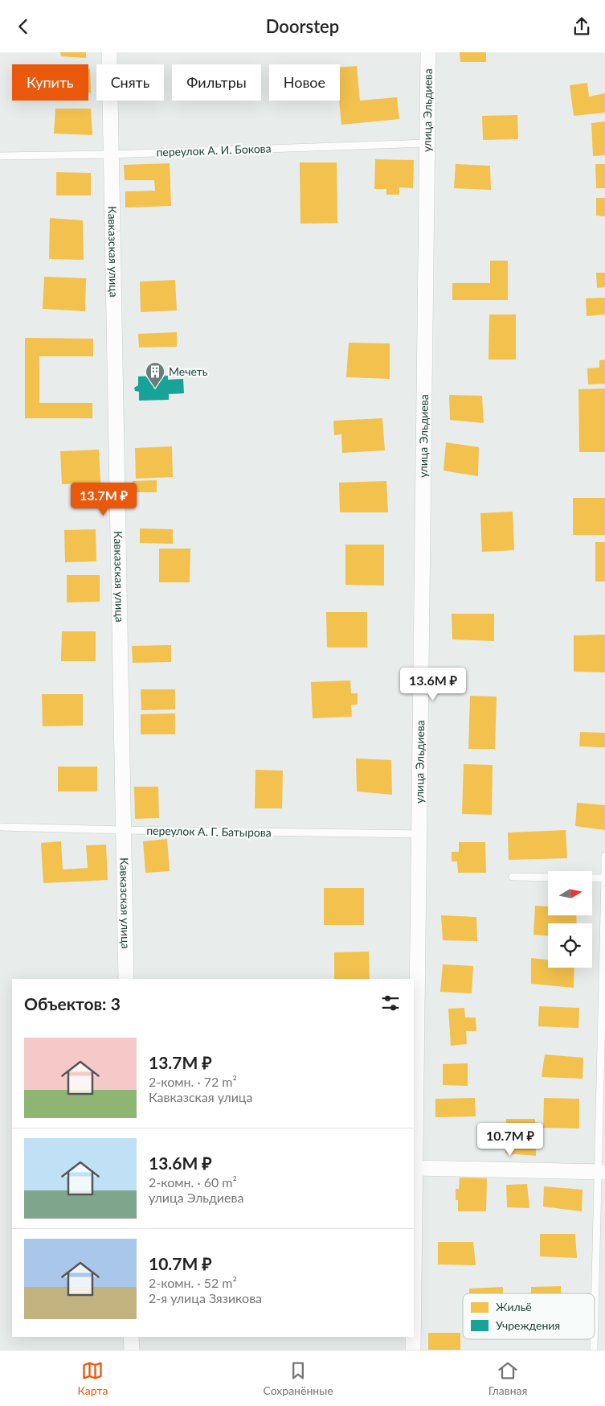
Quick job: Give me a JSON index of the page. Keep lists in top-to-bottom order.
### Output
{
  "streets": {
    "street": ["улица Эльдиева", "Кавказская улица"],
    "lane": ["переулок А. И. Бокова", "переулок А. Г. Батырова"]
  },
  "crossings": [
    ["улица Эльдиева", "переулок А. И. Бокова"],
    ["улица Эльдиева", "переулок А. Г. Батырова"],
    ["переулок А. И. Бокова", "Кавказская улица"],
    ["Кавказская улица", "переулок А. Г. Батырова"]
  ],
  "places": {
    "building": ["Мечеть"]
  },
  "legend": ["Жильё", "Учреждения"],
  "north": "right",
  "page": {
    "header": "Doorstep",
    "chip": [
      "Купить",
      "Снять",
      "Фильтры",
      "Новое"
    ],
    "price": ["13.7M ₽", "13.6M ₽", "10.7M ₽"],
    "heading": "Объектов: 3",
    "list": [
      {
        "name": "13.7M ₽",
        "note": "2-комн. · 72 m² · Кавказская улица"
      },
      {
        "name": "13.6M ₽",
        "note": "2-комн. · 60 m² · улица Эльдиева"
      },
      {
        "name": "10.7M ₽",
        "note": "2-комн. · 52 m² · 2-я улица Зязикова"
      }
    ],
    "tabs": ["Карта", "Сохранённые", "Главная"]
  }
}
